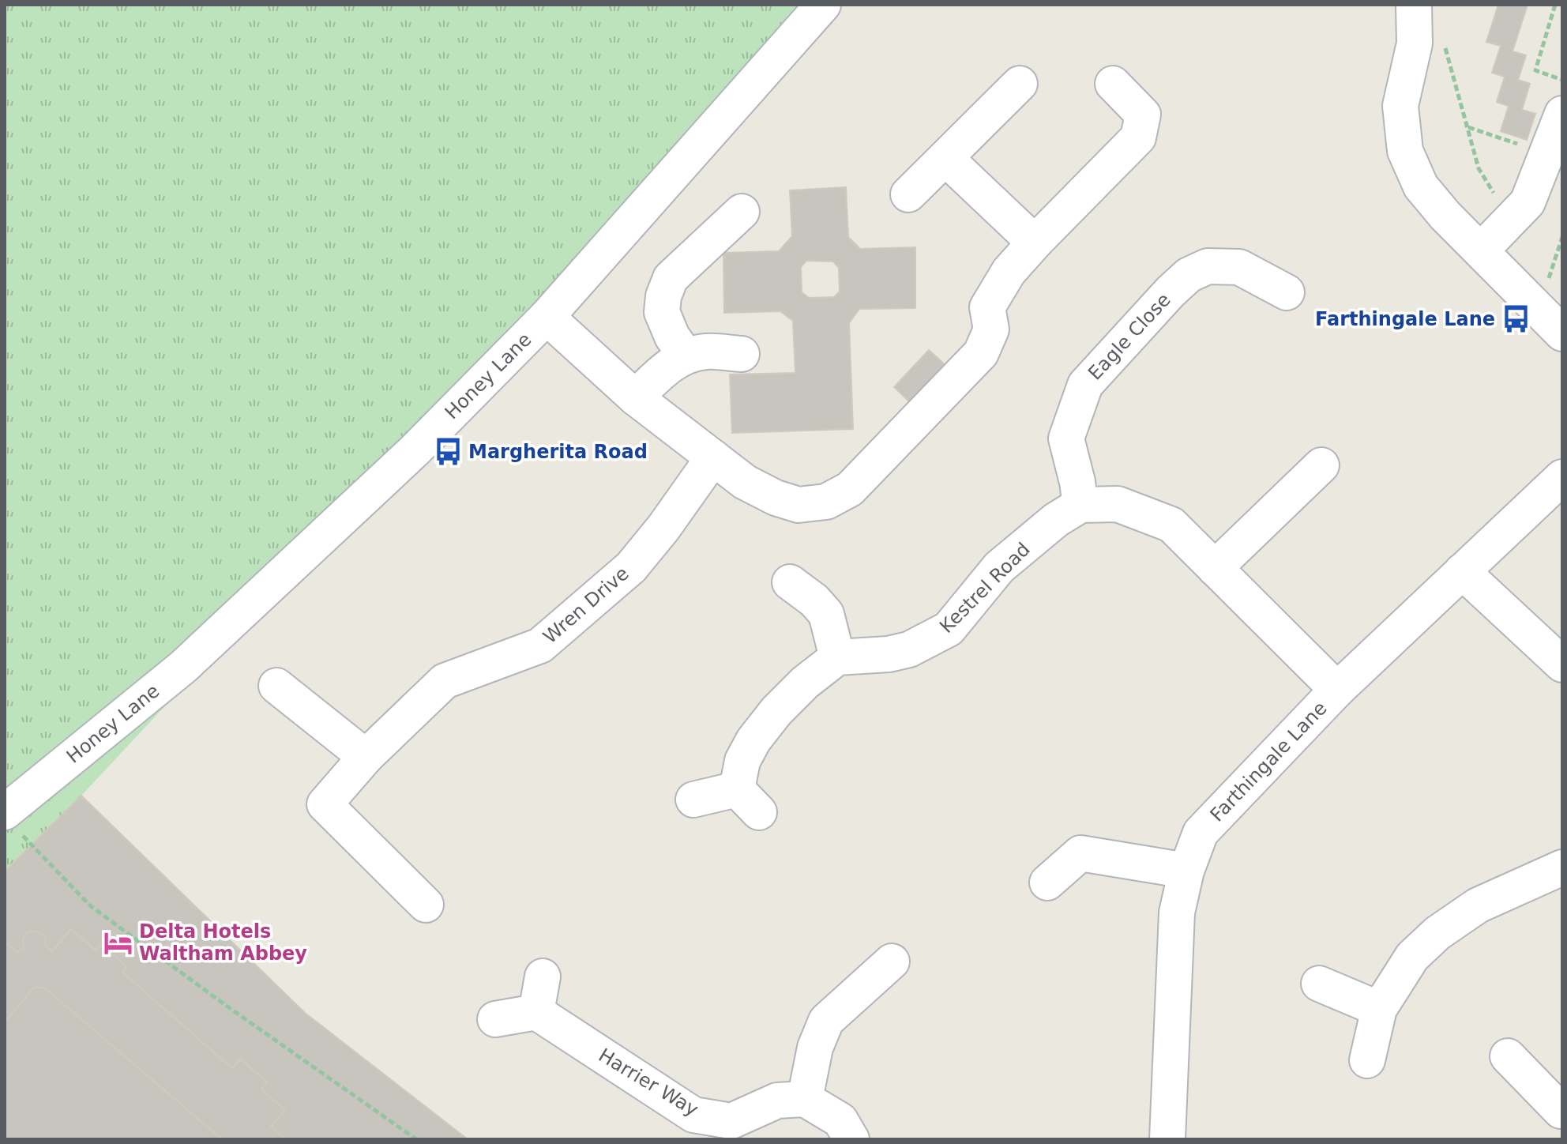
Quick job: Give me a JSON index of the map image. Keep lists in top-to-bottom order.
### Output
{
  "streets": {
    "street": [
      "Eagle Close",
      "Honey Lane",
      "Kestrel Road",
      "Wren Drive",
      "Farthingale Lane",
      "Harrier Way"
    ]
  },
  "crossings": [
    ["Eagle Close", "Kestrel Road"]
  ],
  "places": {
    "bus stop": ["Farthingale Lane", "Margherita Road"],
    "hotel": ["Delta Hotels Waltham Abbey"]
  }
}
